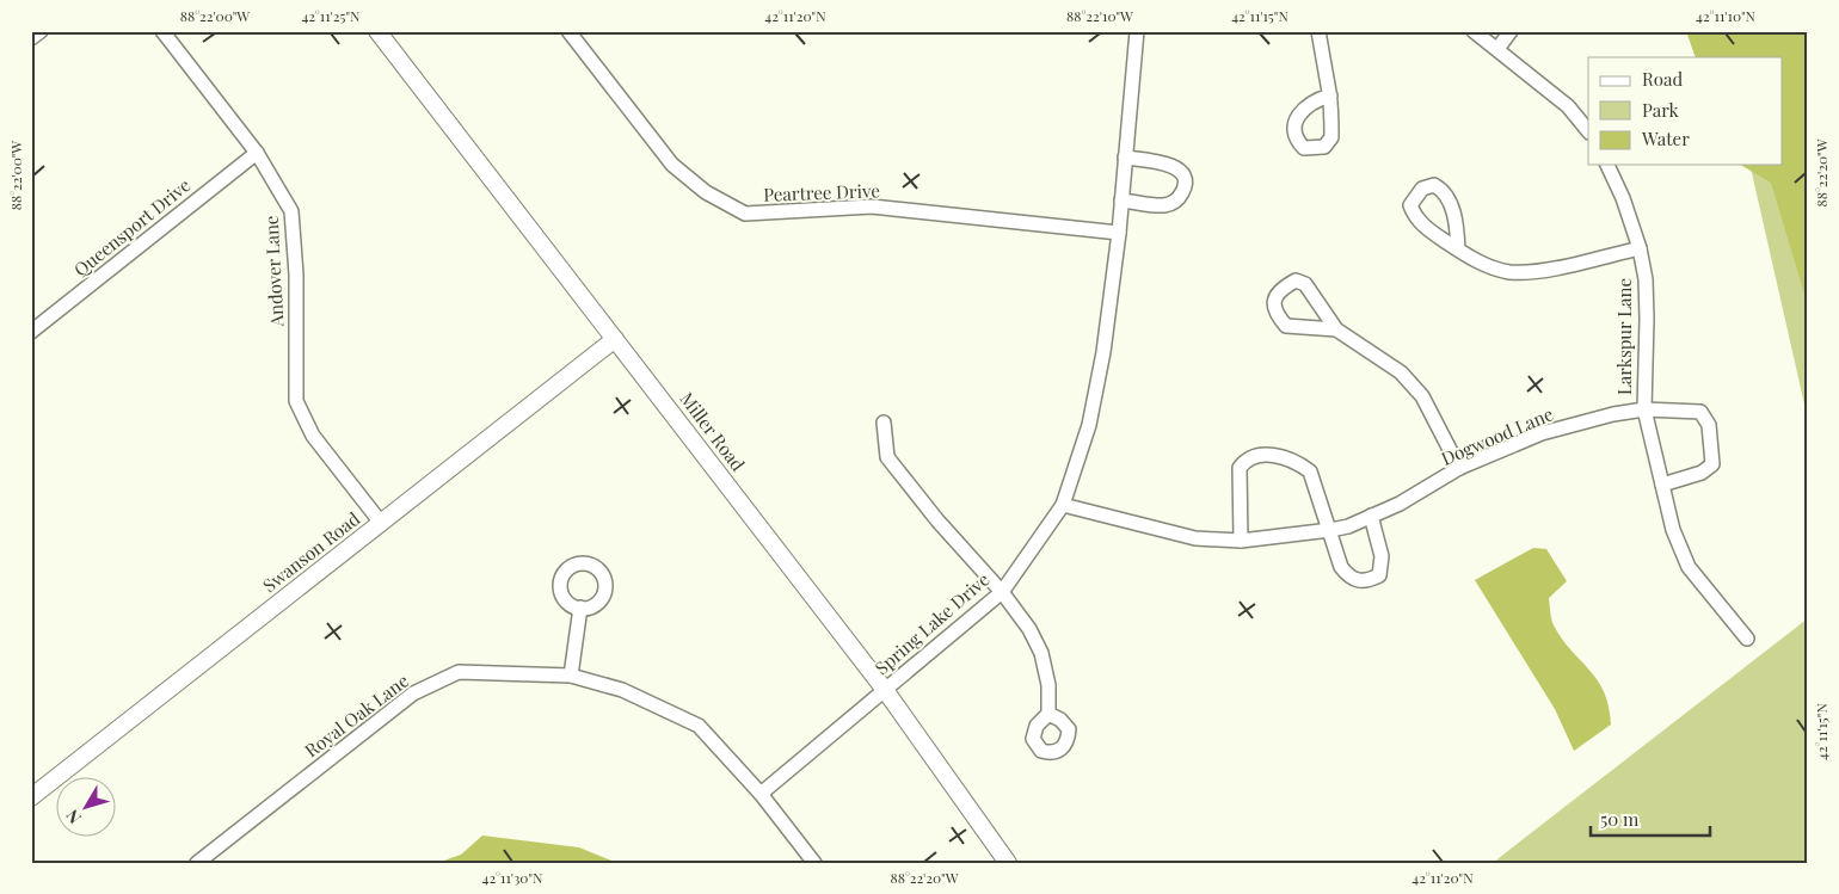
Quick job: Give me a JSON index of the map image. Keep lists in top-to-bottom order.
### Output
{
  "streets": {
    "street": [
      "Peartree Drive",
      "Queensport Drive",
      "Andover Lane",
      "Larkspur Lane",
      "Miller Road",
      "Dogwood Lane",
      "Swanson Road",
      "Spring Lake Drive",
      "Royal Oak Lane"
    ]
  },
  "crossings": [
    ["Peartree Drive", "Spring Lake Drive"],
    ["Queensport Drive", "Andover Lane"],
    ["Andover Lane", "Swanson Road"],
    ["Larkspur Lane", "Dogwood Lane"],
    ["Miller Road", "Swanson Road"],
    ["Miller Road", "Spring Lake Drive"],
    ["Dogwood Lane", "Spring Lake Drive"],
    ["Spring Lake Drive", "Royal Oak Lane"]
  ],
  "legend": ["Road", "Park", "Water"],
  "scale_bar": "50 m",
  "north": "bottom left",
  "coordinates": [
    "88°22'00\"W",
    "42°11'25\"N",
    "42°11'20\"N",
    "88°22'10\"W",
    "42°11'15\"N",
    "42°11'10\"N",
    "88°22'20\"W",
    "42°11'30\"N"
  ]
}
